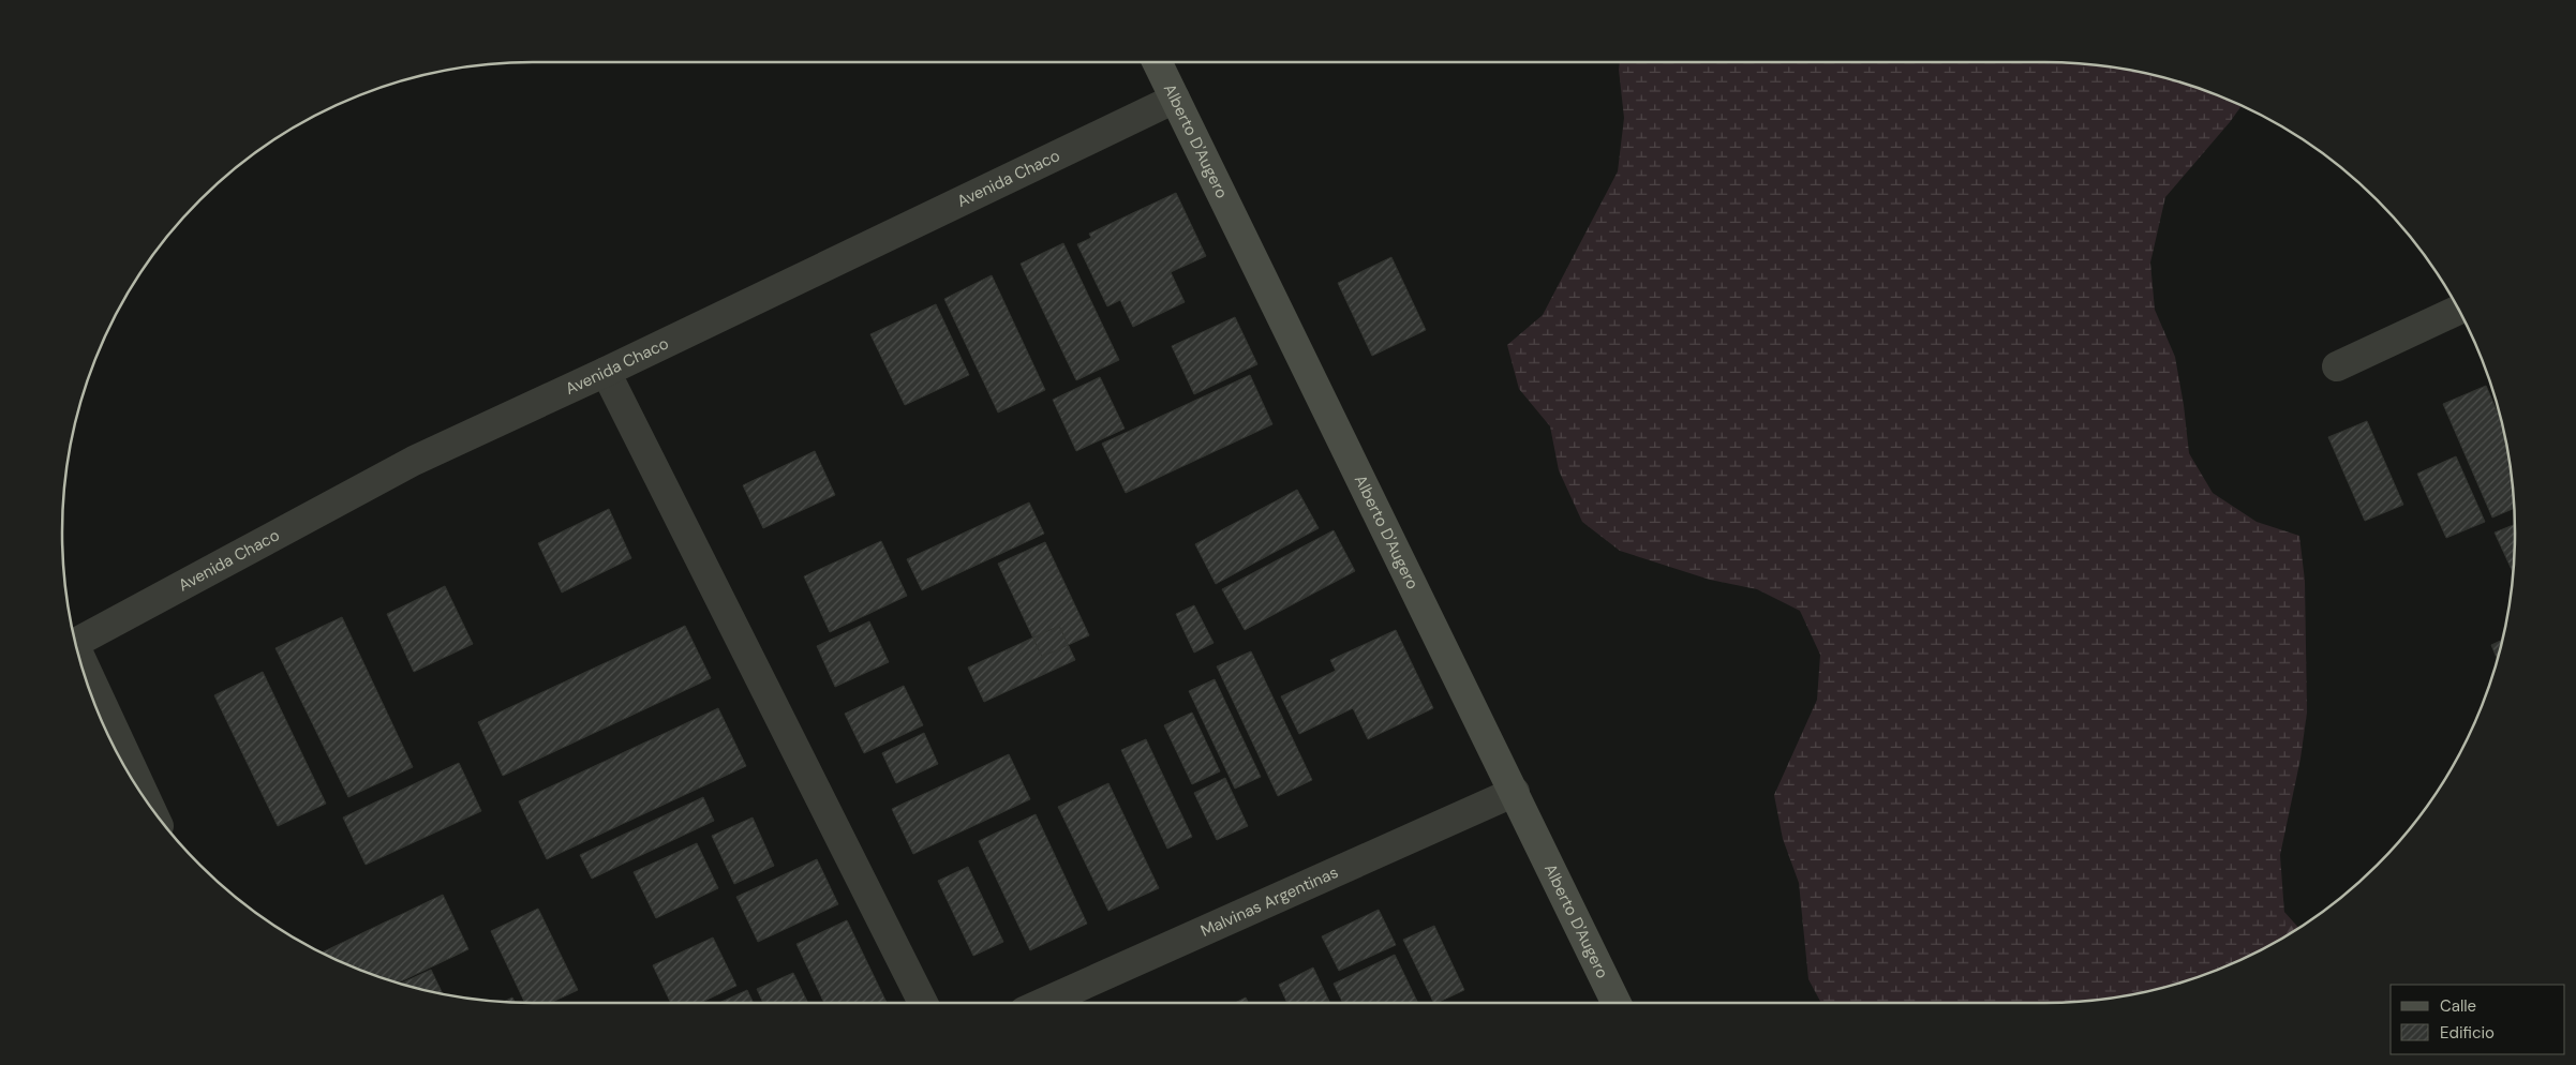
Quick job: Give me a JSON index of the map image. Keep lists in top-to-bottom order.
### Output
{
  "streets": {
    "main road": ["Alberto D'Augero"],
    "street": ["Avenida Chaco", "Malvinas Argentinas"]
  },
  "crossings": [
    ["Alberto D'Augero", "Avenida Chaco"],
    ["Alberto D'Augero", "Malvinas Argentinas"]
  ],
  "legend": ["Calle", "Edificio"]
}
